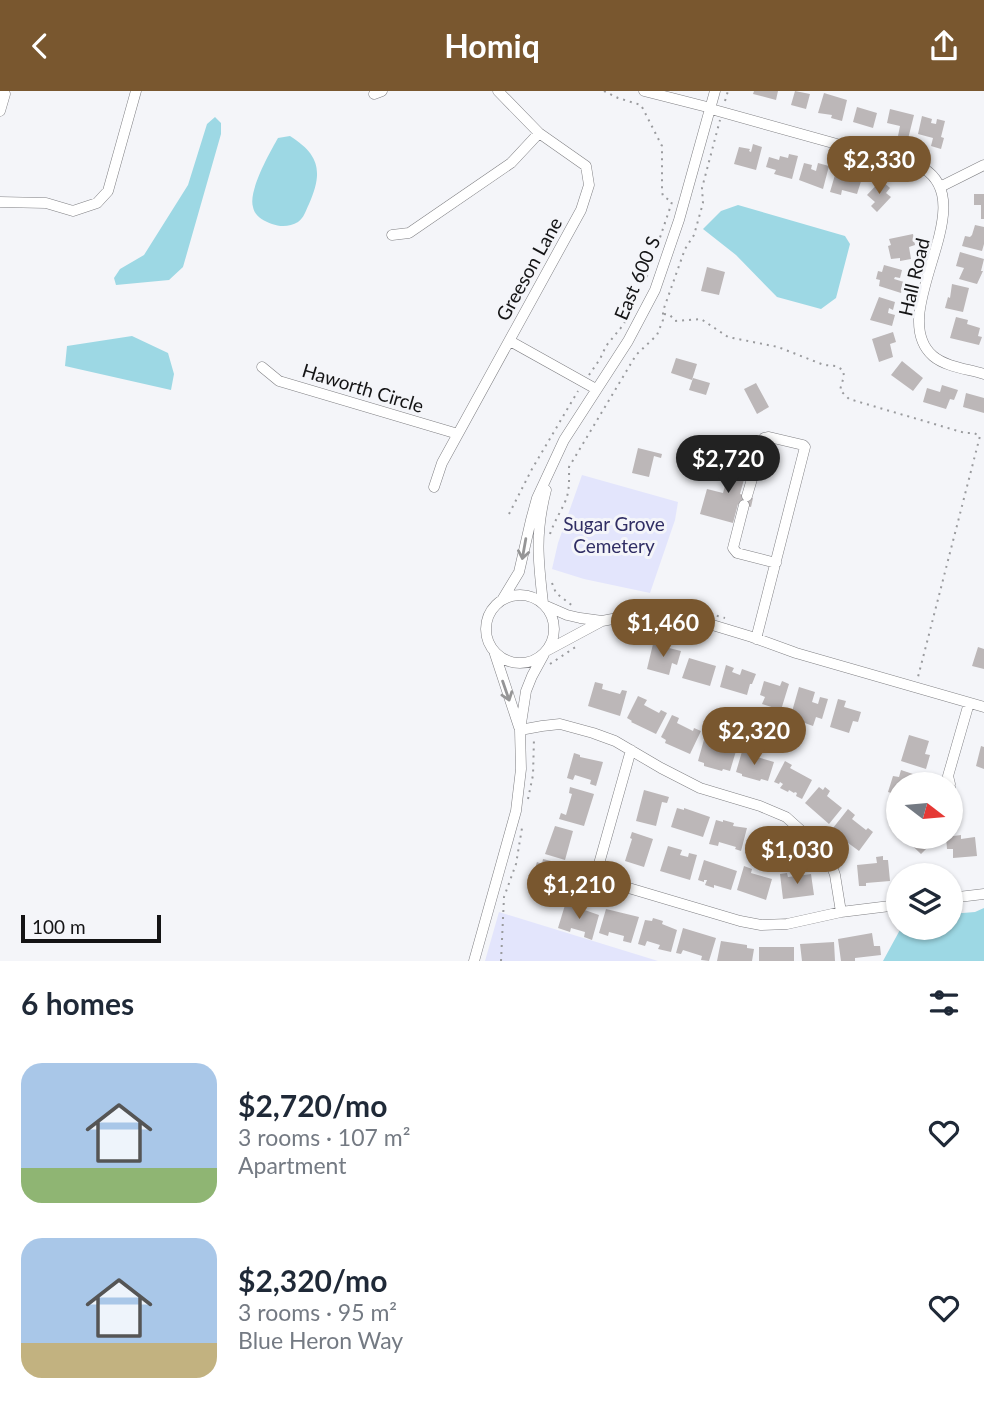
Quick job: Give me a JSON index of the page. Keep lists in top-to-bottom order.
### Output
{
  "streets": {
    "street": [
      "Greeson Lane",
      "Hall Road",
      "East 600 S",
      "Haworth Circle"
    ]
  },
  "crossings": [
    ["Greeson Lane", "Haworth Circle"]
  ],
  "parks": ["Sugar Grove Cemetery"],
  "scale_bar": "100 m",
  "north": "right",
  "page": {
    "header": "Homiq",
    "price": [
      "$2,330",
      "$2,720",
      "$1,460",
      "$2,320",
      "$1,030",
      "$1,210"
    ],
    "scale": "100 m",
    "heading": "6 homes",
    "list": [
      {
        "name": "$2,720/mo",
        "note": "3 rooms · 107 m² · Apartment"
      },
      {
        "name": "$2,320/mo",
        "note": "3 rooms · 95 m² · Blue Heron Way"
      }
    ]
  }
}
